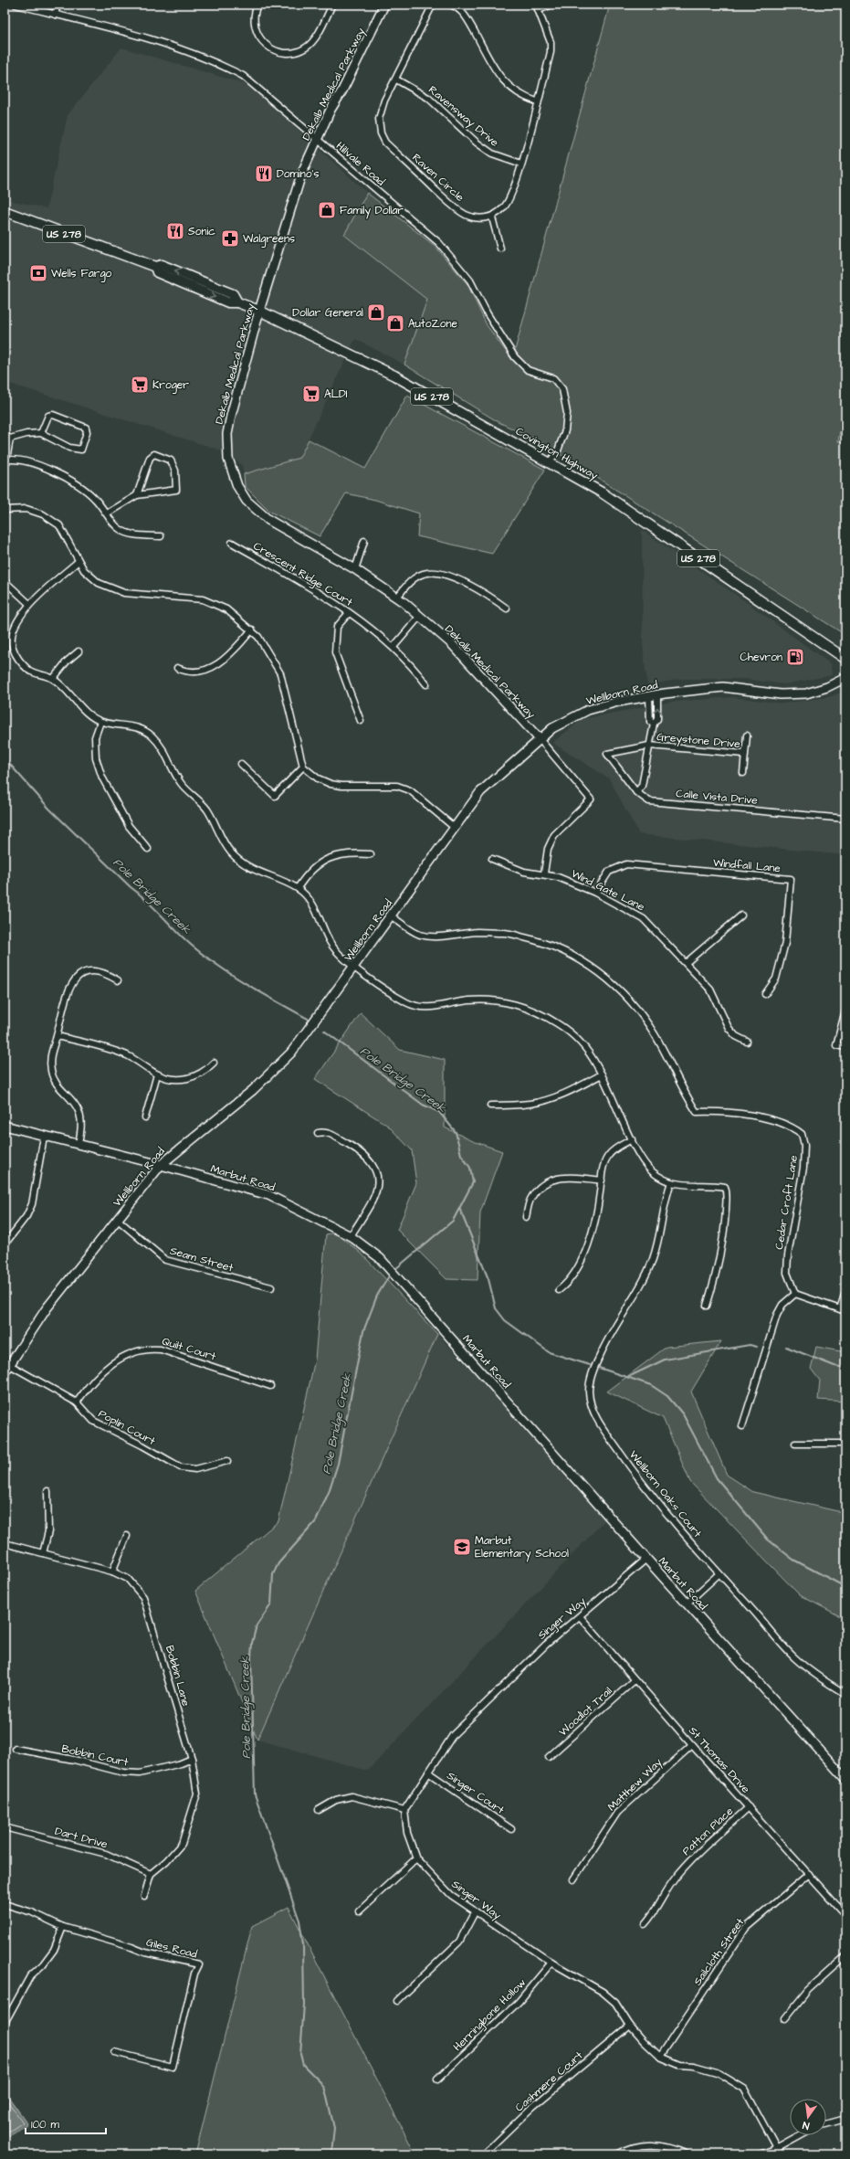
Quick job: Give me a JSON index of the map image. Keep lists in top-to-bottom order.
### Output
{
  "streets": {
    "main road": ["US 278", "Covington Highway"],
    "street": [
      "Dekalb Medical Parkway",
      "Ravensway Drive",
      "Hillvale Road",
      "Raven Circle",
      "Crescent Ridge Court",
      "Wellborn Road",
      "Greystone Drive",
      "Calle Vista Drive",
      "Windfall Lane",
      "Wind Gate Lane",
      "Marbut Road",
      "Cedar Croft Lane",
      "Seam Street",
      "Quilt Court",
      "Poplin Court",
      "Wellborn Oaks Court",
      "Singer Way",
      "Bobbin Lane",
      "Woodlot Trail",
      "Bobbin Court",
      "St Thomas Drive",
      "Matthew Way",
      "Singer Court",
      "Patton Place",
      "Dart Drive",
      "Giles Road",
      "Sailcloth Street",
      "Herringbone Hollow",
      "Cashmere Court"
    ]
  },
  "crossings": [
    ["Dekalb Medical Parkway", "Hillvale Road"],
    ["Dekalb Medical Parkway", "Covington Highway"],
    ["Dekalb Medical Parkway", "Wellborn Road"],
    ["Ravensway Drive", "Raven Circle"],
    ["Hillvale Road", "Covington Highway"],
    ["Wellborn Road", "Marbut Road"],
    ["Wellborn Road", "Cedar Croft Lane"],
    ["Wellborn Road", "Seam Street"],
    ["Wellborn Road", "Poplin Court"],
    ["Greystone Drive", "Calle Vista Drive"],
    ["Windfall Lane", "Wind Gate Lane"],
    ["Marbut Road", "Singer Way"],
    ["Quilt Court", "Poplin Court"],
    ["Singer Way", "St Thomas Drive"],
    ["Singer Way", "Singer Court"],
    ["Singer Way", "Sailcloth Street"],
    ["Singer Way", "Herringbone Hollow"],
    ["Singer Way", "Cashmere Court"],
    ["Bobbin Lane", "Bobbin Court"],
    ["Bobbin Lane", "Dart Drive"],
    ["Woodlot Trail", "St Thomas Drive"],
    ["St Thomas Drive", "Matthew Way"],
    ["St Thomas Drive", "Patton Place"],
    ["St Thomas Drive", "Sailcloth Street"]
  ],
  "water": ["Pole Bridge Creek"],
  "places": {
    "restaurant": ["Domino's", "Sonic"],
    "shop": ["Family Dollar", "Dollar General", "AutoZone"],
    "pharmacy": ["Walgreens"],
    "bank": ["Wells Fargo"],
    "supermarket": ["Kroger", "ALDI"],
    "fuel station": ["Chevron"],
    "school or university": ["Marbut Elementary School"]
  },
  "scale_bar": "100 m",
  "north": "bottom"
}
